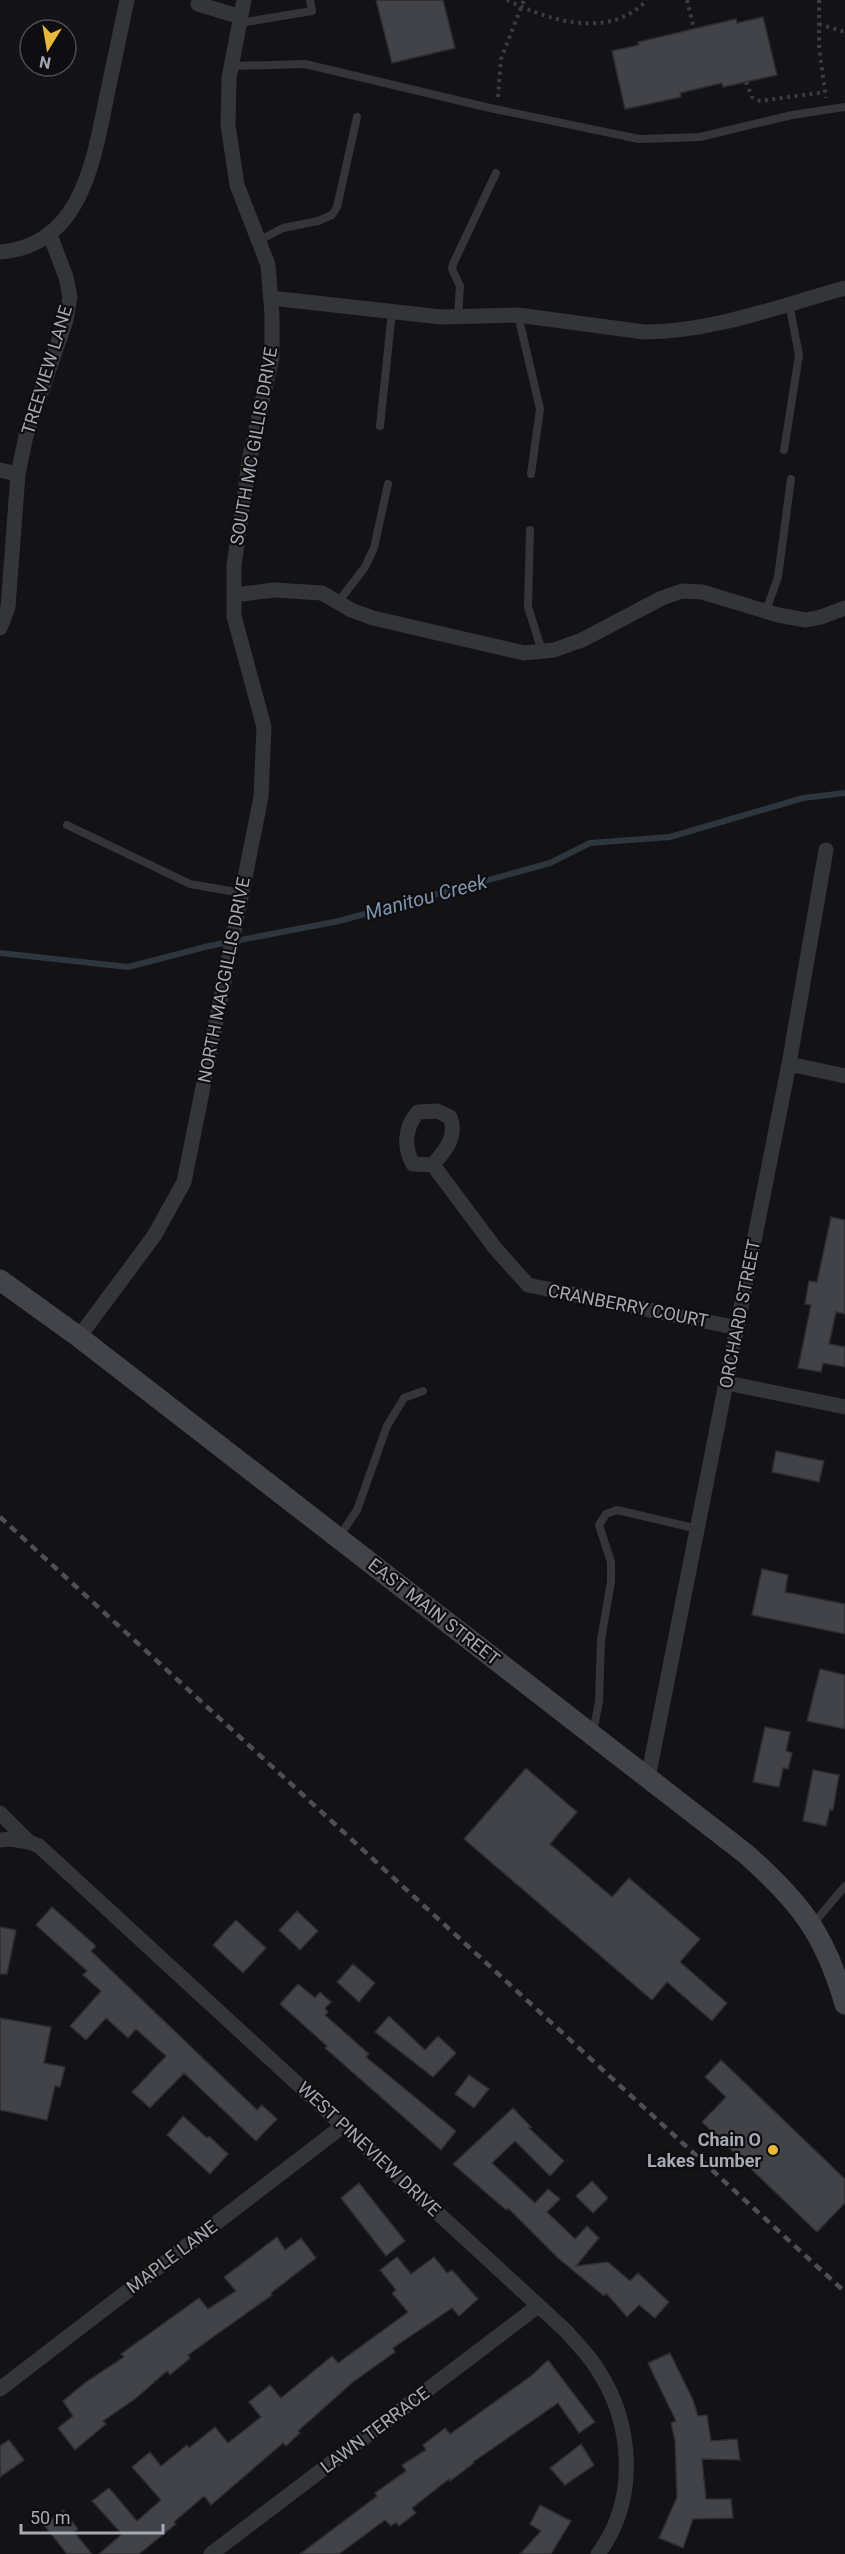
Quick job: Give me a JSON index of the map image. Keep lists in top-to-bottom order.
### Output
{
  "streets": {
    "main road": ["EAST MAIN STREET"],
    "street": [
      "TREEVIEW LANE",
      "SOUTH MC GILLIS DRIVE",
      "NORTH MACGILLIS DRIVE",
      "CRANBERRY COURT",
      "ORCHARD STREET",
      "WEST PINEVIEW DRIVE",
      "MAPLE LANE",
      "LAWN TERRACE"
    ]
  },
  "crossings": [
    ["SOUTH MC GILLIS DRIVE", "NORTH MACGILLIS DRIVE"],
    ["NORTH MACGILLIS DRIVE", "EAST MAIN STREET"],
    ["CRANBERRY COURT", "ORCHARD STREET"],
    ["ORCHARD STREET", "EAST MAIN STREET"],
    ["WEST PINEVIEW DRIVE", "MAPLE LANE"],
    ["WEST PINEVIEW DRIVE", "LAWN TERRACE"]
  ],
  "water": ["Manitou Creek"],
  "places": ["Chain O Lakes Lumber"],
  "scale_bar": "50 m",
  "north": "bottom"
}
